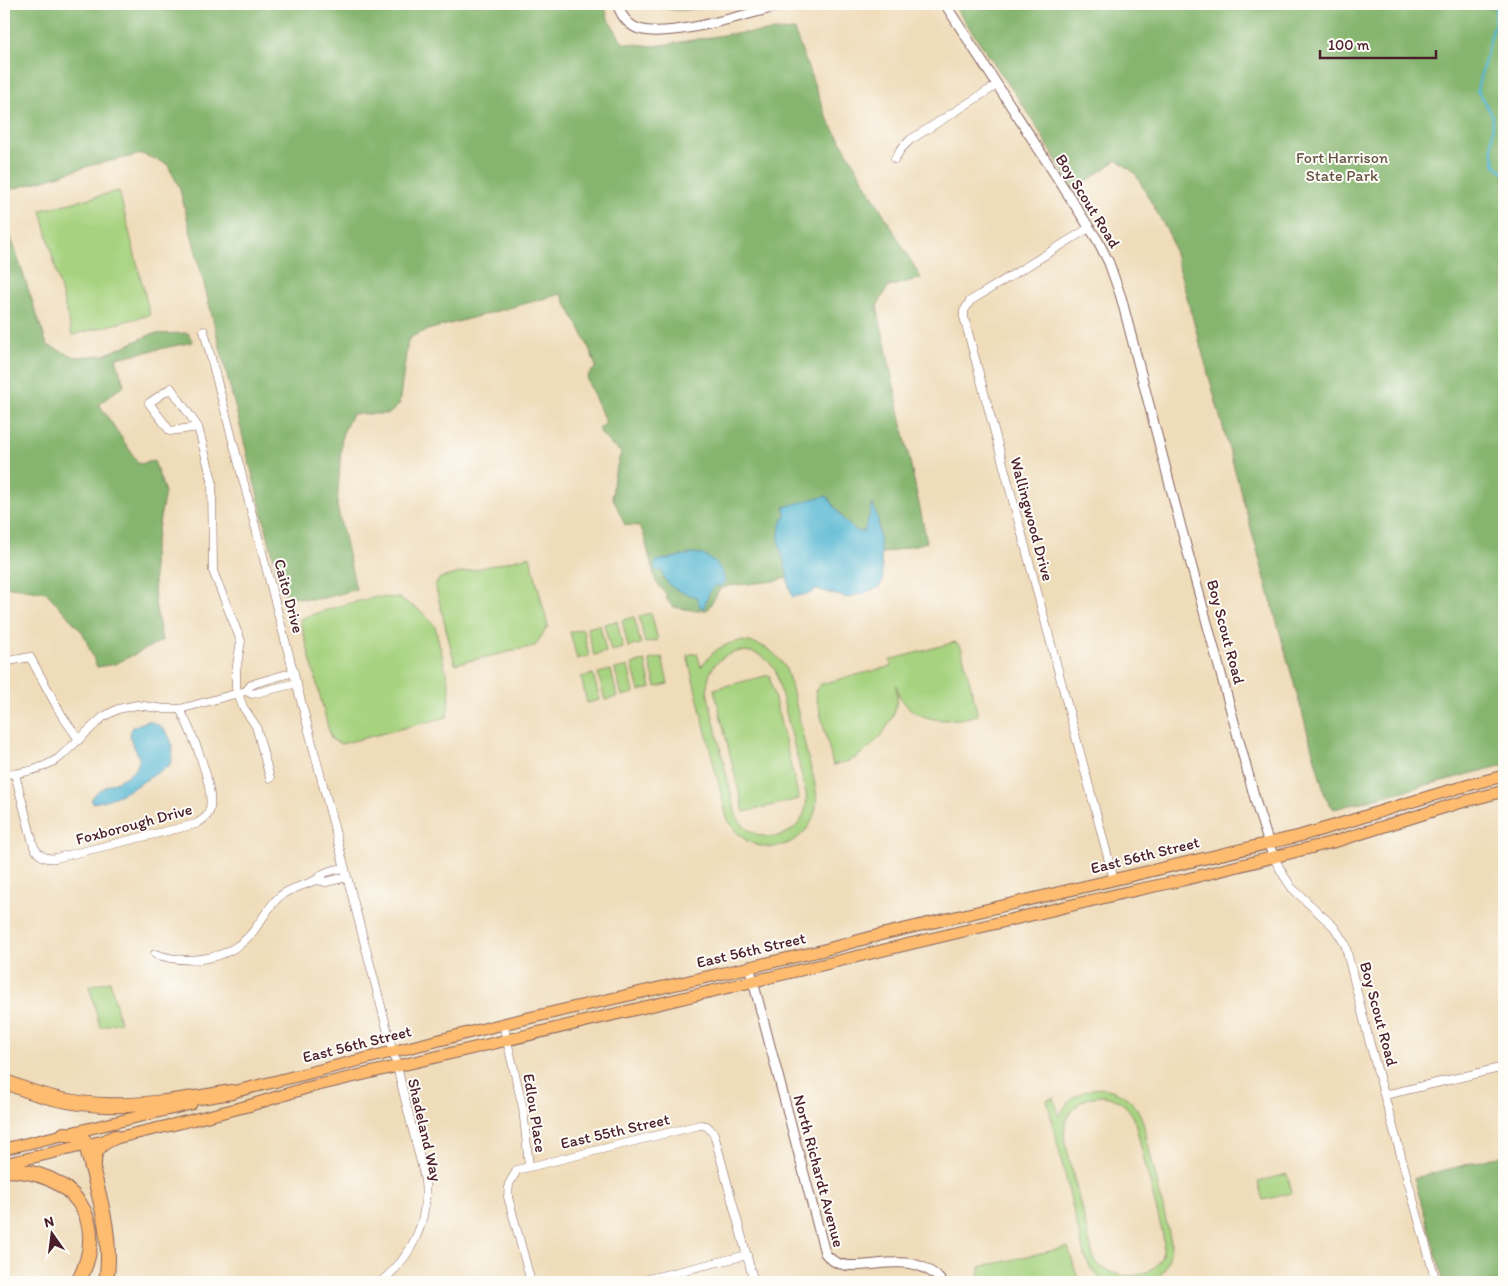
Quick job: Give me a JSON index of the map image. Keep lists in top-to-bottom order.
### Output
{
  "streets": {
    "main road": ["East 56th Street"],
    "street": [
      "Boy Scout Road",
      "Wallingwood Drive",
      "Caito Drive",
      "Foxborough Drive",
      "Edlou Place",
      "Shadeland Way",
      "East 55th Street",
      "North Richardt Avenue"
    ]
  },
  "crossings": [
    ["Boy Scout Road", "Wallingwood Drive"],
    ["Boy Scout Road", "East 56th Street"],
    ["Wallingwood Drive", "East 56th Street"],
    ["Caito Drive", "East 56th Street"],
    ["Caito Drive", "Shadeland Way"],
    ["East 56th Street", "Edlou Place"],
    ["East 56th Street", "Shadeland Way"],
    ["East 56th Street", "North Richardt Avenue"],
    ["Edlou Place", "East 55th Street"]
  ],
  "parks": ["Fort Harrison State Park"],
  "scale_bar": "100 m",
  "north": "top"
}
